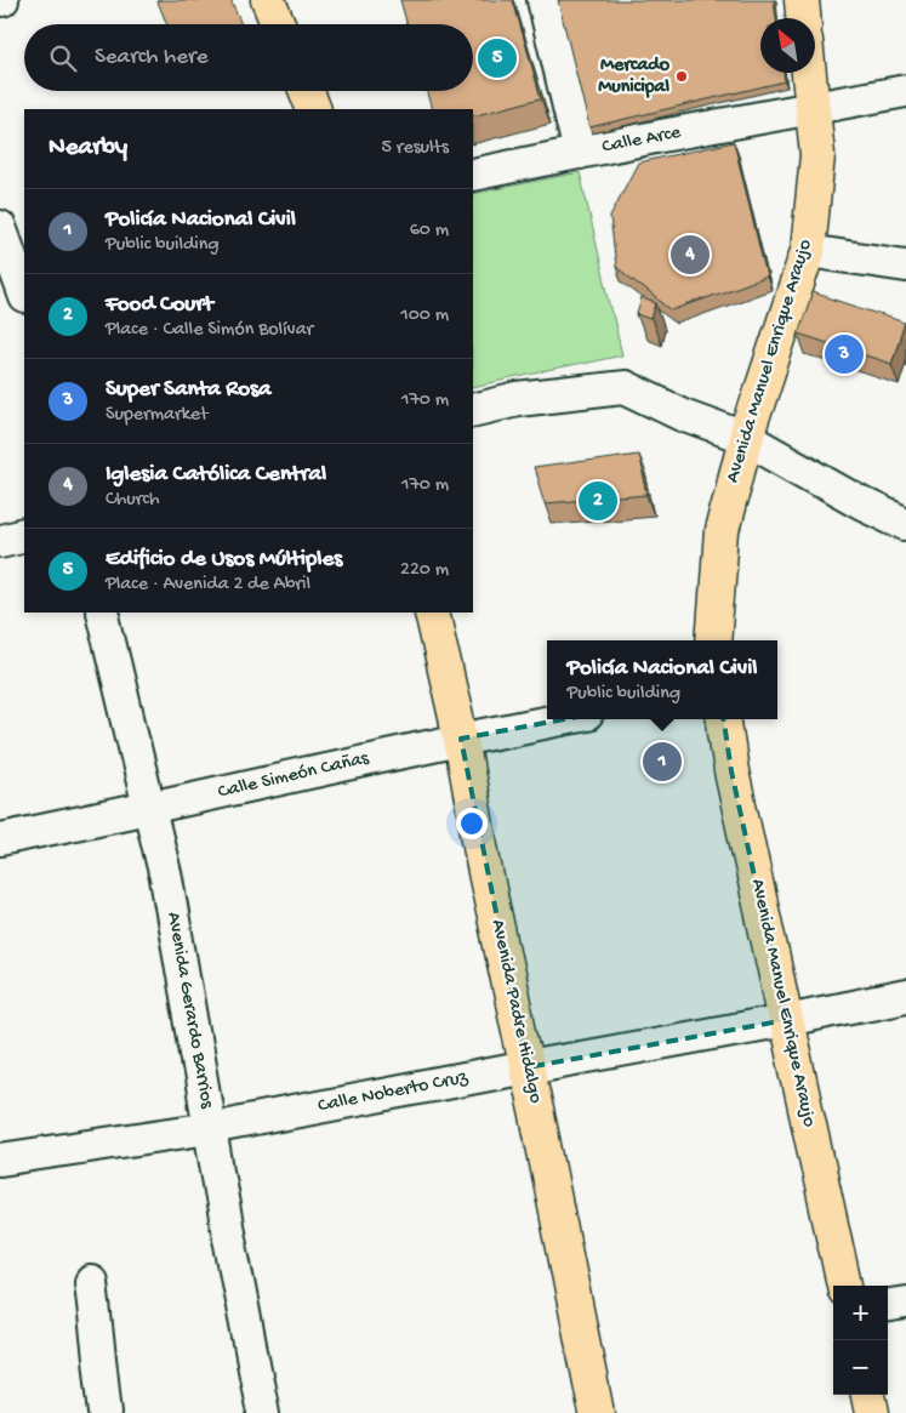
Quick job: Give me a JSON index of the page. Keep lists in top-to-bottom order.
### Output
{
  "streets": {
    "main road": ["Avenida Manuel Enrique Araujo", "Avenida Padre Hidalgo"],
    "street": [
      "Calle Arce",
      "Calle Simeón Cañas",
      "Avenida Gerardo Barrios",
      "Calle Noberto Cruz"
    ]
  },
  "crossings": [
    ["Calle Arce", "Avenida Manuel Enrique Araujo"],
    ["Avenida Manuel Enrique Araujo", "Calle Noberto Cruz"],
    ["Calle Simeón Cañas", "Avenida Gerardo Barrios"],
    ["Calle Simeón Cañas", "Avenida Padre Hidalgo"],
    ["Avenida Gerardo Barrios", "Calle Noberto Cruz"],
    ["Avenida Padre Hidalgo", "Calle Noberto Cruz"]
  ],
  "places": ["Mercado Municipal"],
  "north": "top left",
  "page": {
    "search": "Search here",
    "pins": [
      "5",
      "4",
      "3",
      "2",
      "1"
    ],
    "heading": ["Nearby", "5 results"],
    "list": [
      {
        "mark": "1",
        "name": "Policía Nacional Civil",
        "note": "Public building",
        "value": "60 m"
      },
      {
        "mark": "2",
        "name": "Food Court",
        "note": "Place · Calle Simón Bolívar",
        "value": "100 m"
      },
      {
        "mark": "3",
        "name": "Super Santa Rosa",
        "note": "Supermarket",
        "value": "170 m"
      },
      {
        "mark": "4",
        "name": "Iglesia Católica Central",
        "note": "Church",
        "value": "170 m"
      },
      {
        "mark": "5",
        "name": "Edificio de Usos Múltiples",
        "note": "Place · Avenida 2 de Abril",
        "value": "220 m"
      }
    ],
    "popup": ["Policía Nacional Civil", "Public building"],
    "map_buttons": ["+", "−"]
  }
}
